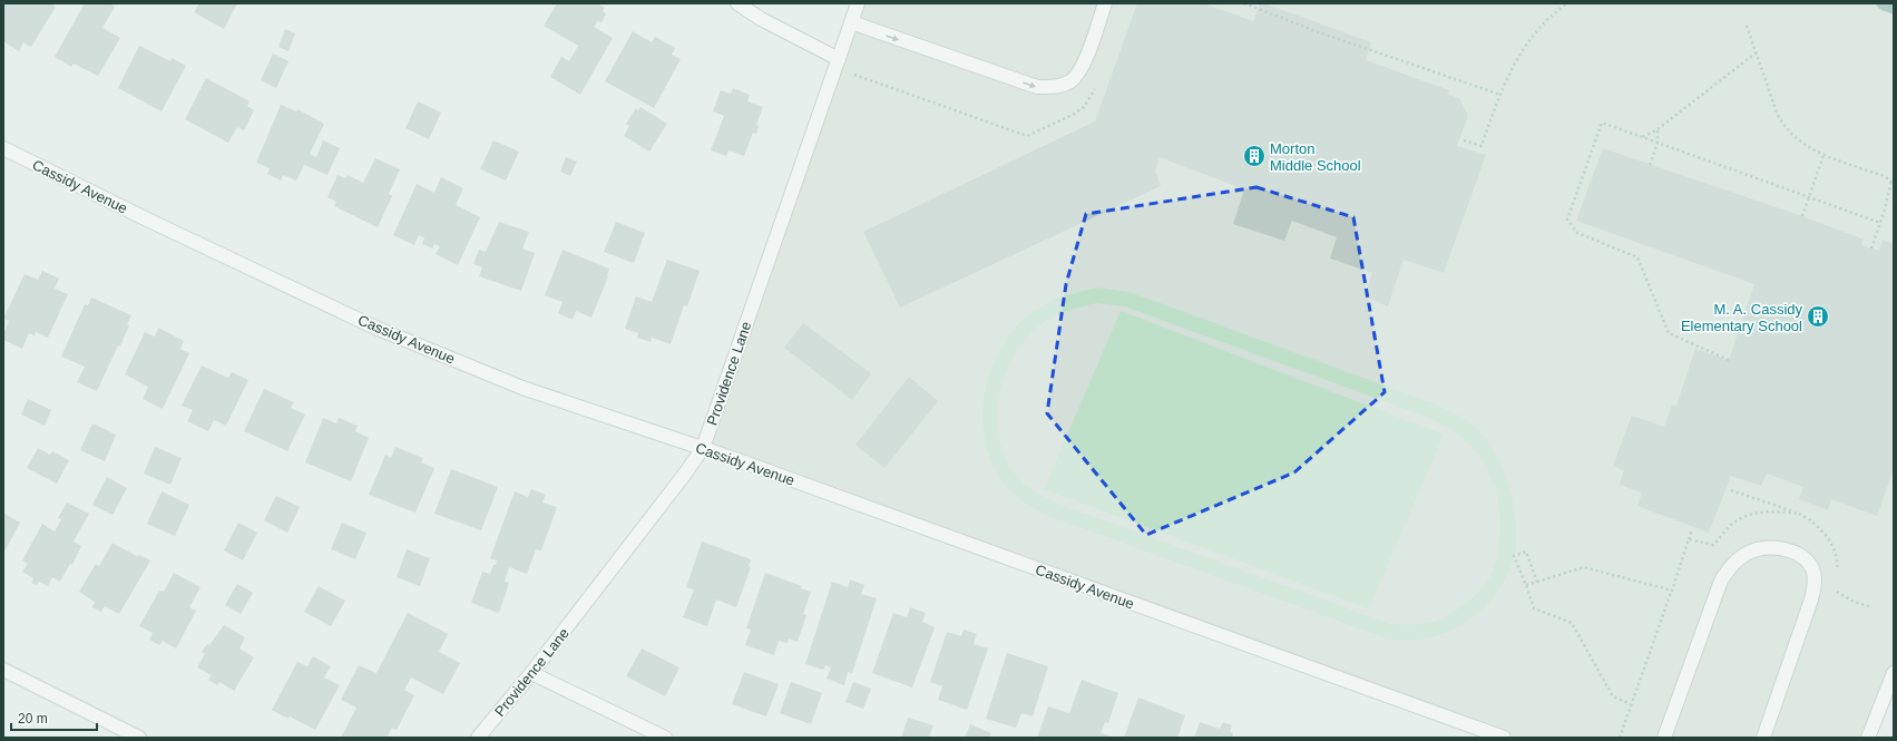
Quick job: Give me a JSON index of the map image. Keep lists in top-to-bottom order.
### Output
{
  "streets": {
    "street": ["Cassidy Avenue", "Providence Lane"]
  },
  "crossings": [
    ["Cassidy Avenue", "Providence Lane"]
  ],
  "places": {
    "building": ["Morton Middle School", "M. A. Cassidy Elementary School"]
  },
  "scale_bar": "20 m"
}
